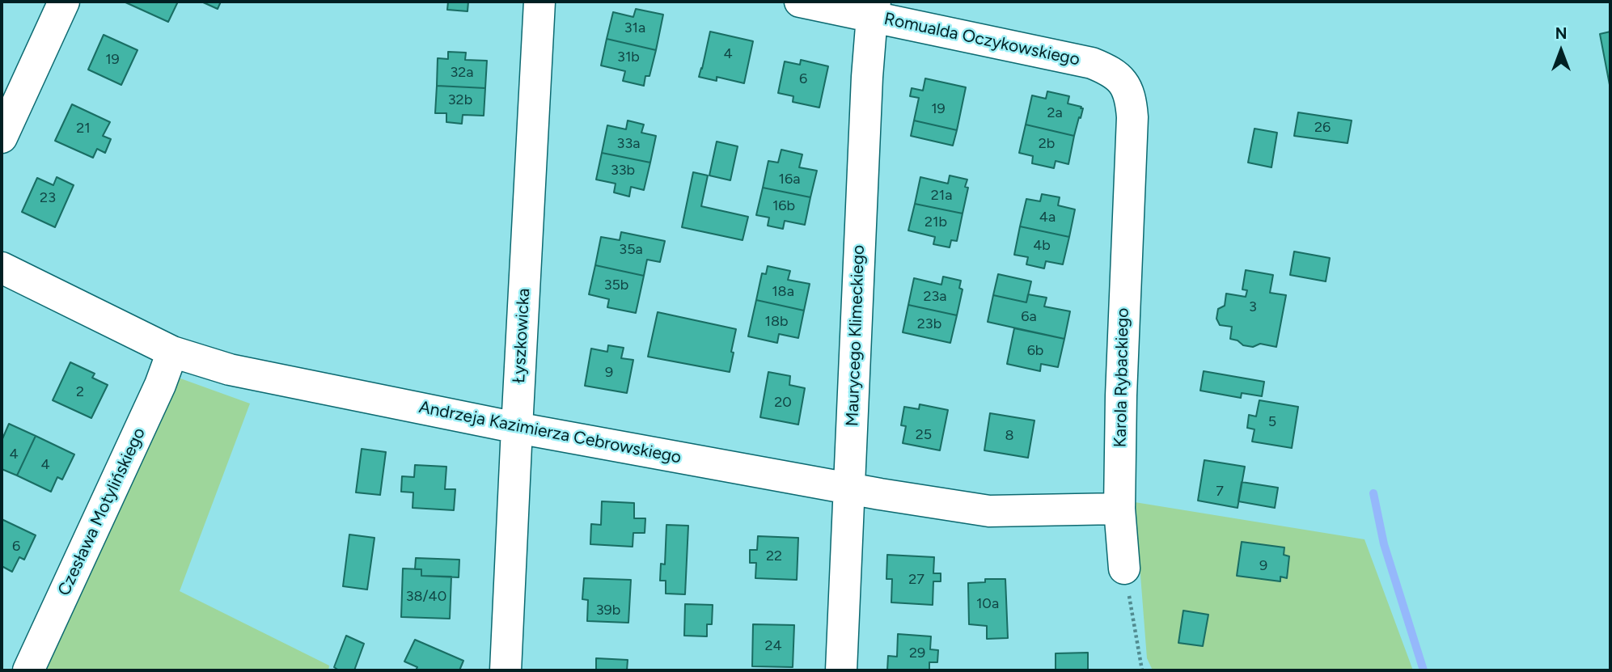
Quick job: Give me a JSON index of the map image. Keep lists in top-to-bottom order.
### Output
{
  "streets": {
    "street": [
      "Romualda Oczykowskiego",
      "Łyszkowicka",
      "Maurycego Klimeckiego",
      "Karola Rybackiego",
      "Andrzeja Kazimierza Cebrowskiego",
      "Czesława Motylińskiego"
    ]
  },
  "crossings": [
    ["Romualda Oczykowskiego", "Maurycego Klimeckiego"],
    ["Romualda Oczykowskiego", "Karola Rybackiego"],
    ["Łyszkowicka", "Andrzeja Kazimierza Cebrowskiego"],
    ["Maurycego Klimeckiego", "Andrzeja Kazimierza Cebrowskiego"],
    ["Karola Rybackiego", "Andrzeja Kazimierza Cebrowskiego"],
    ["Andrzeja Kazimierza Cebrowskiego", "Czesława Motylińskiego"]
  ],
  "house_numbers": [
    "31a",
    "4",
    "31b",
    "19",
    "32a",
    "6",
    "32b",
    "19",
    "2a",
    "26",
    "21",
    "33a",
    "2b",
    "33b",
    "16a",
    "21a",
    "23",
    "16b",
    "4a",
    "21b",
    "4b",
    "35a",
    "35b",
    "18a",
    "23a",
    "3",
    "6a",
    "18b",
    "23b",
    "6b",
    "9",
    "2",
    "20",
    "5",
    "25",
    "8",
    "4",
    "4",
    "7",
    "6",
    "22",
    "9",
    "27",
    "38/40",
    "10a",
    "39b",
    "24",
    "29"
  ],
  "north": "top"
}
